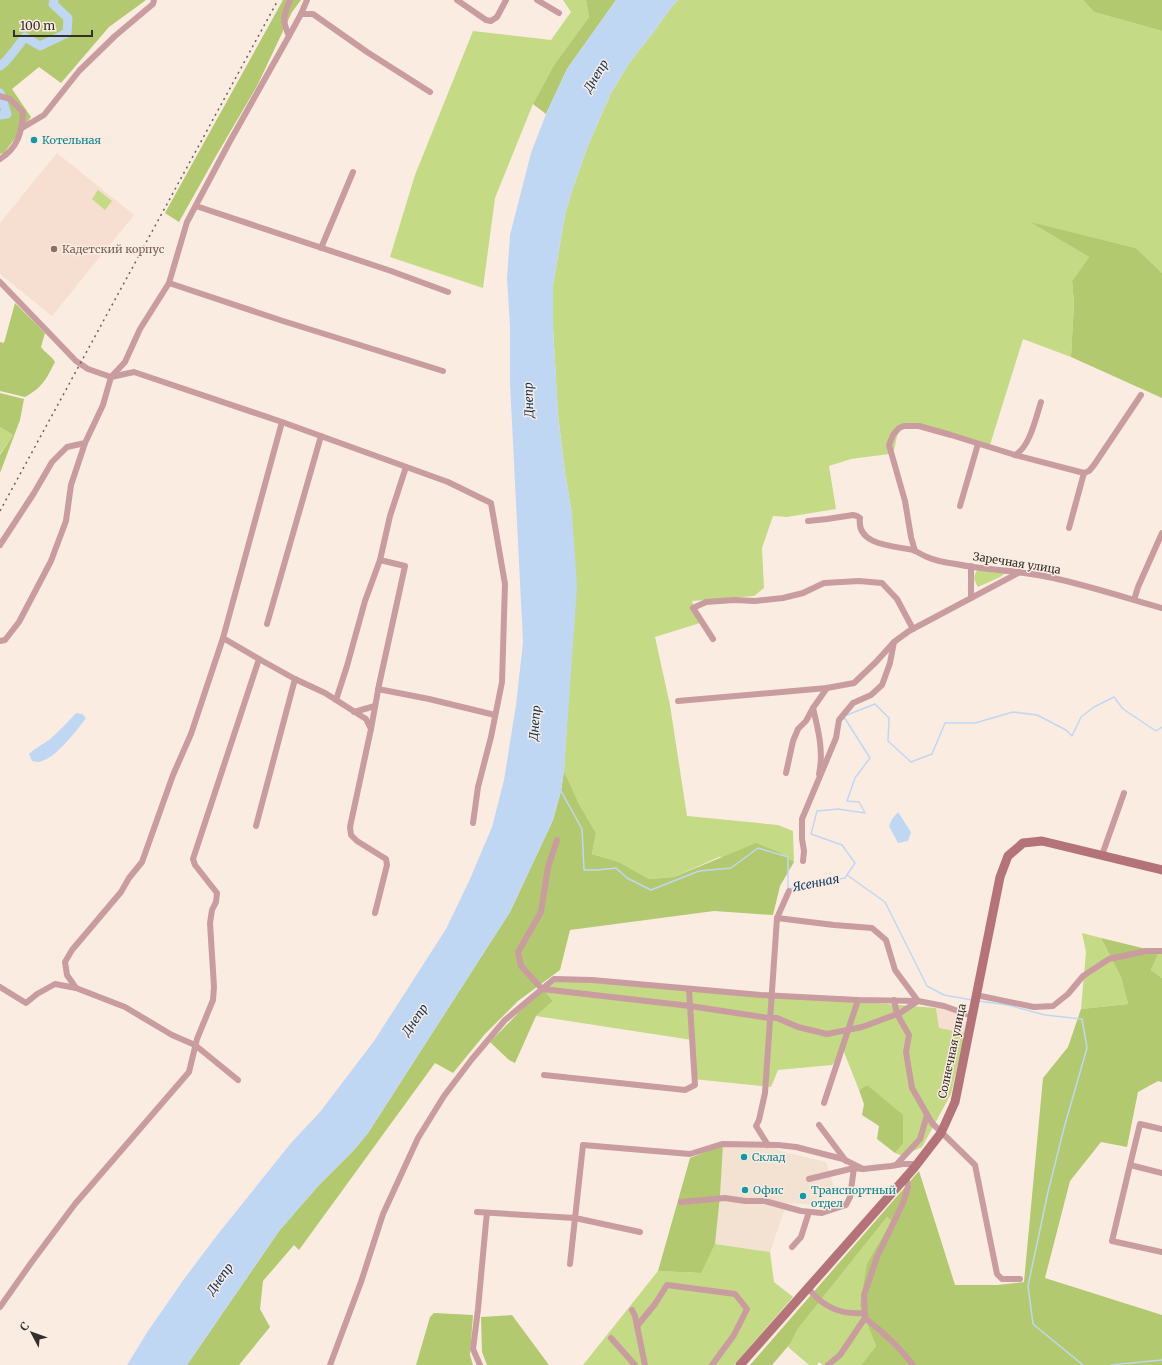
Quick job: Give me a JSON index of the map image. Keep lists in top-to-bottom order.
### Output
{
  "streets": {
    "street": ["Заречная улица", "Солнечная улица"]
  },
  "water": ["Днепр", "Ясенная"],
  "places": [
    "Котельная",
    "Кадетский корпус",
    "Склад",
    "Офис",
    "Транспортный отдел"
  ],
  "scale_bar": "100 m",
  "north": "top left"
}
